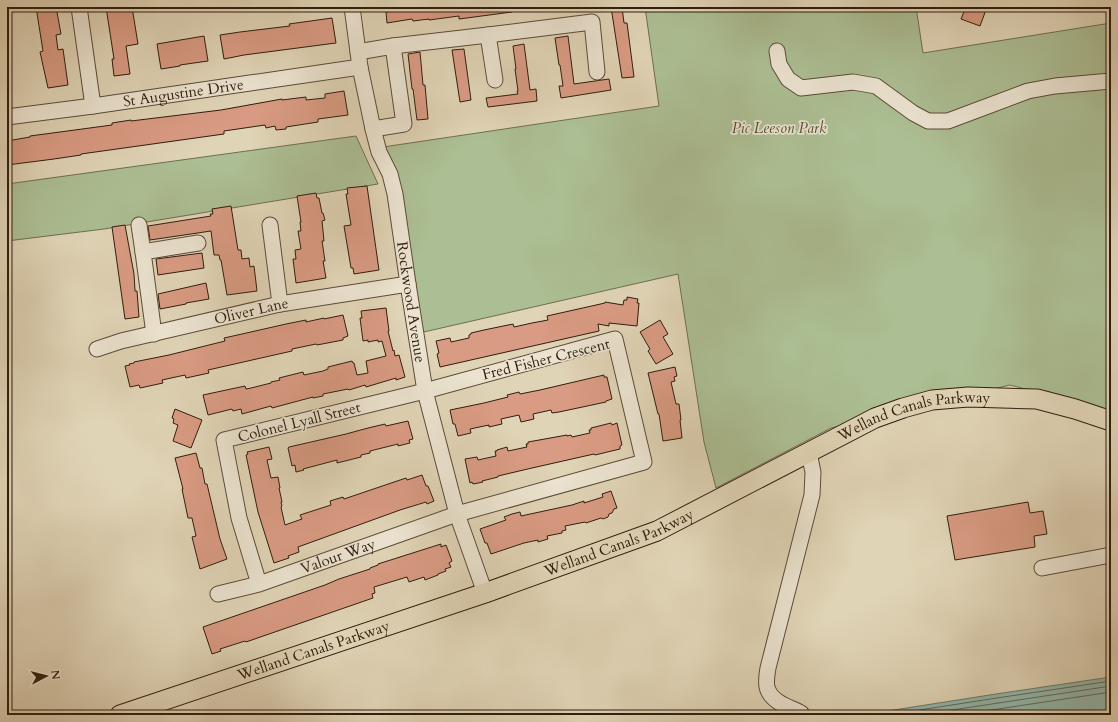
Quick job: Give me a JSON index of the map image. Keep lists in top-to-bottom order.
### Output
{
  "streets": {
    "main road": ["Welland Canals Parkway"],
    "street": [
      "St Augustine Drive",
      "Rockwood Avenue",
      "Oliver Lane",
      "Fred Fisher Crescent",
      "Colonel Lyall Street",
      "Valour Way"
    ]
  },
  "crossings": [
    ["St Augustine Drive", "Rockwood Avenue"],
    ["Rockwood Avenue", "Oliver Lane"],
    ["Rockwood Avenue", "Fred Fisher Crescent"],
    ["Rockwood Avenue", "Welland Canals Parkway"],
    ["Rockwood Avenue", "Colonel Lyall Street"],
    ["Rockwood Avenue", "Valour Way"],
    ["Fred Fisher Crescent", "Colonel Lyall Street"],
    ["Fred Fisher Crescent", "Valour Way"],
    ["Colonel Lyall Street", "Valour Way"]
  ],
  "parks": ["Pic Leeson Park"],
  "north": "right"
}
